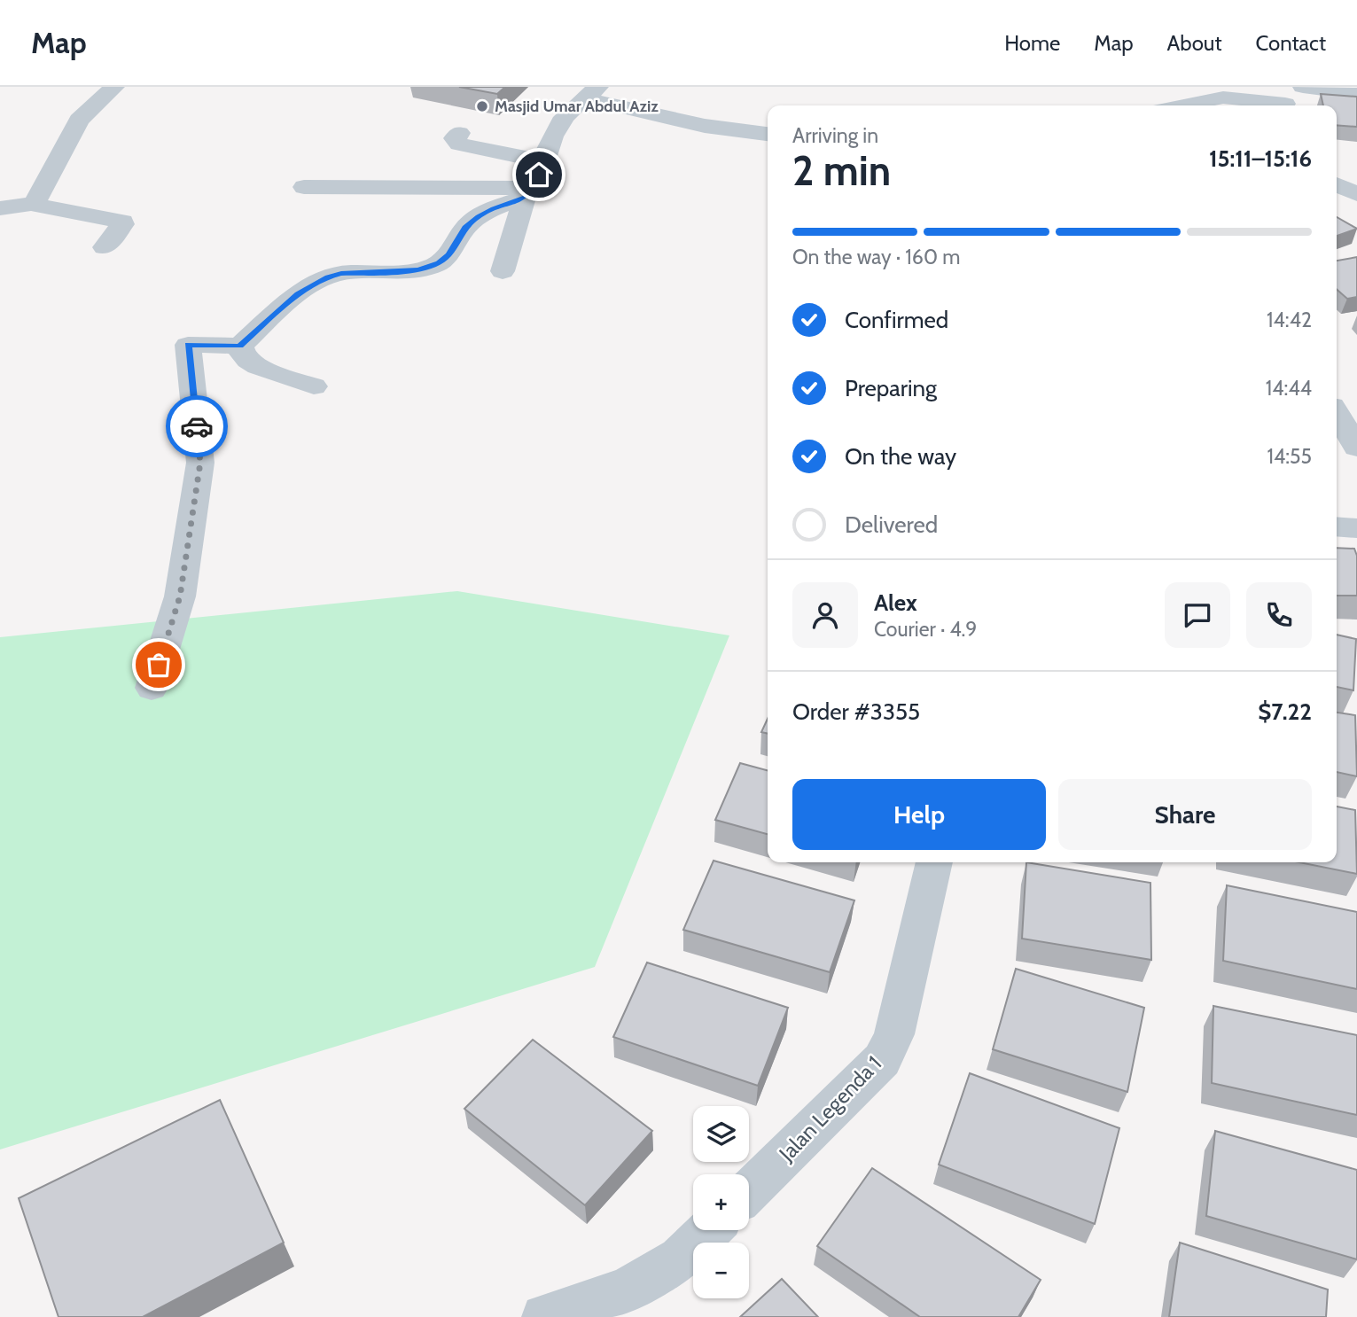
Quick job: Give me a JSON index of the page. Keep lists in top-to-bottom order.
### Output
{
  "streets": {
    "street": ["Jalan Legenda 1"]
  },
  "places": ["Masjid Umar Abdul Aziz"],
  "page": {
    "header": "Map",
    "nav": [
      "Home",
      "Map",
      "About",
      "Contact"
    ],
    "heading": ["2 min", "Arriving in", "15:11–15:16"],
    "panel": [
      "Alex",
      "Courier · 4.9",
      "Order #3355",
      "$7.22"
    ],
    "bar": "On the way · 160 m",
    "list": [
      ["Confirmed", "14:42"],
      ["Preparing", "14:44"],
      ["On the way", "14:55"],
      "Delivered"
    ],
    "buttons": ["Help", "Share"],
    "map_buttons": ["+", "−"]
  }
}
